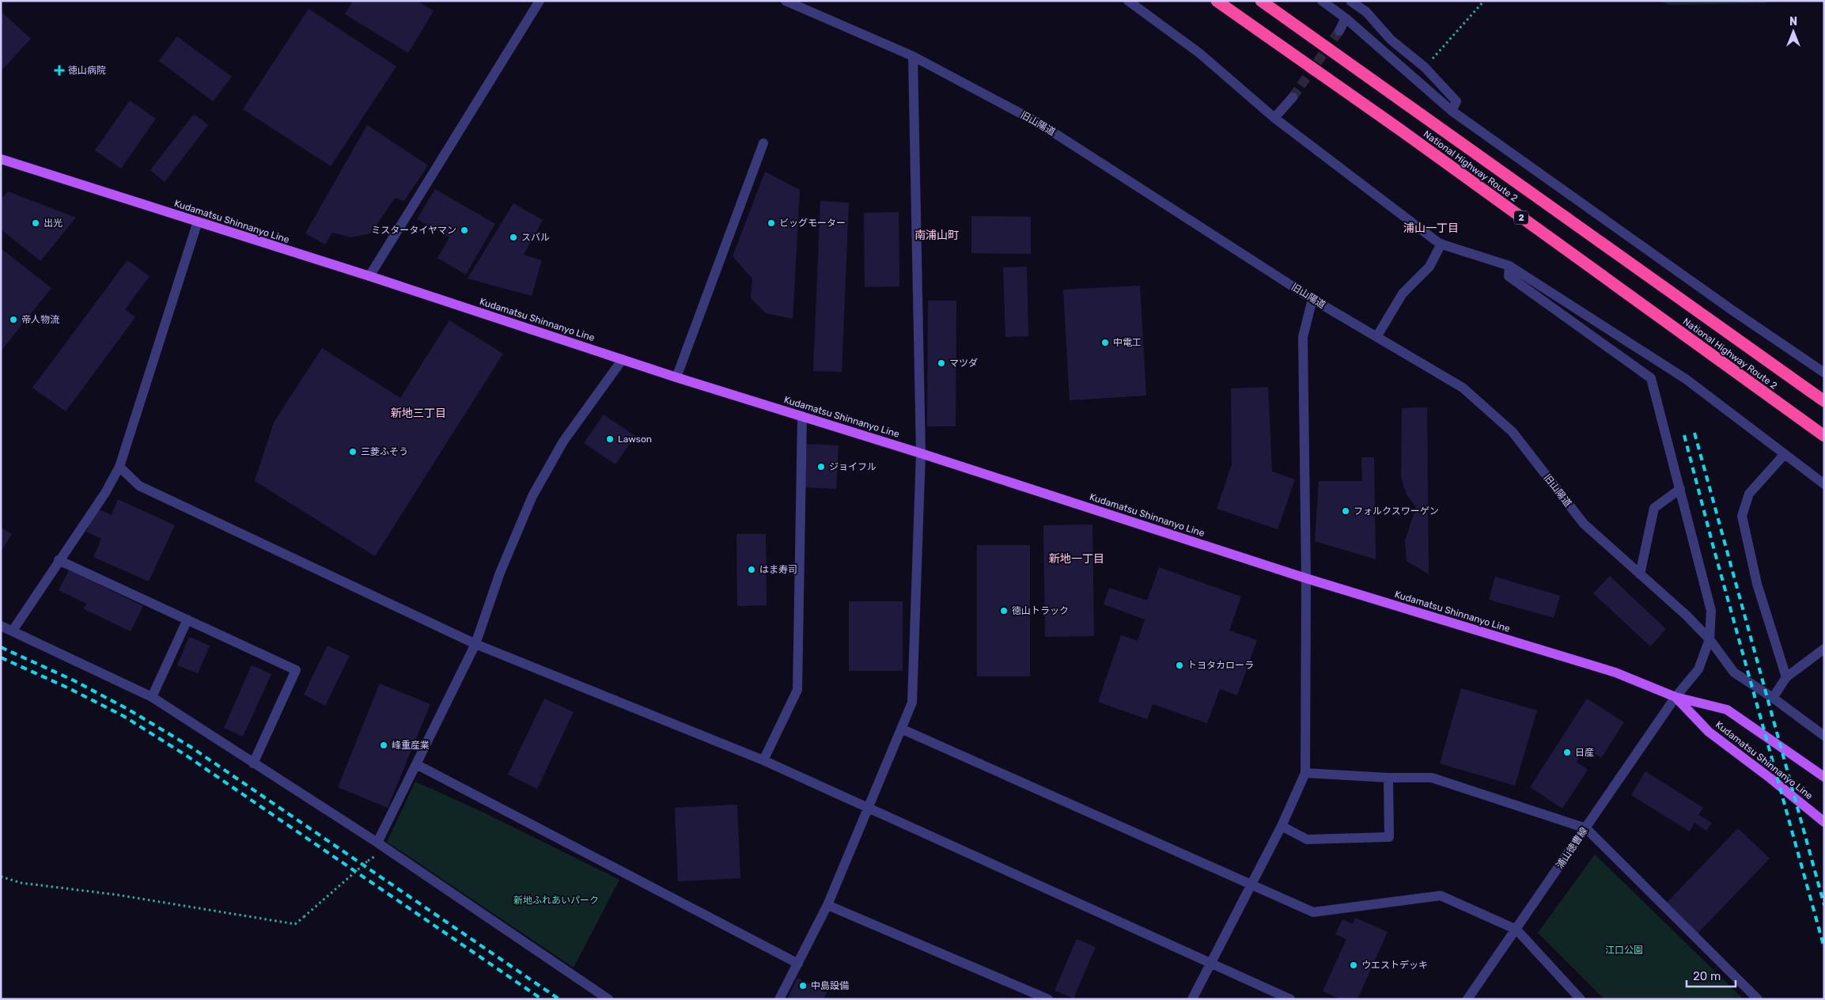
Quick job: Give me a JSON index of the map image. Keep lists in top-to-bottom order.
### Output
{
  "streets": {
    "highway": ["National Highway Route 2", "2"],
    "main road": ["Kudamatsu Shinnanyo Line"],
    "street": ["旧山陽道", "浦山徳曹線"]
  },
  "crossings": [
    ["Kudamatsu Shinnanyo Line", "浦山徳曹線"]
  ],
  "districts": [
    "浦山一丁目",
    "南浦山町",
    "新地三丁目",
    "新地一丁目"
  ],
  "parks": ["新地ふれあいパーク", "江口公園"],
  "places": {
    "health": ["徳山病院"],
    "other": [
      "出光",
      "ビッグモーター",
      "ミスタータイヤマン",
      "スバル",
      "帝人物流",
      "中電工",
      "マツダ",
      "Lawson",
      "三菱ふそう",
      "ジョイフル",
      "フォルクスワーゲン",
      "はま寿司",
      "徳山トラック",
      "トヨタカローラ",
      "峰重産業",
      "日産",
      "ウエストデッキ",
      "中島設備"
    ]
  },
  "scale_bar": "20 m",
  "north": "top"
}
